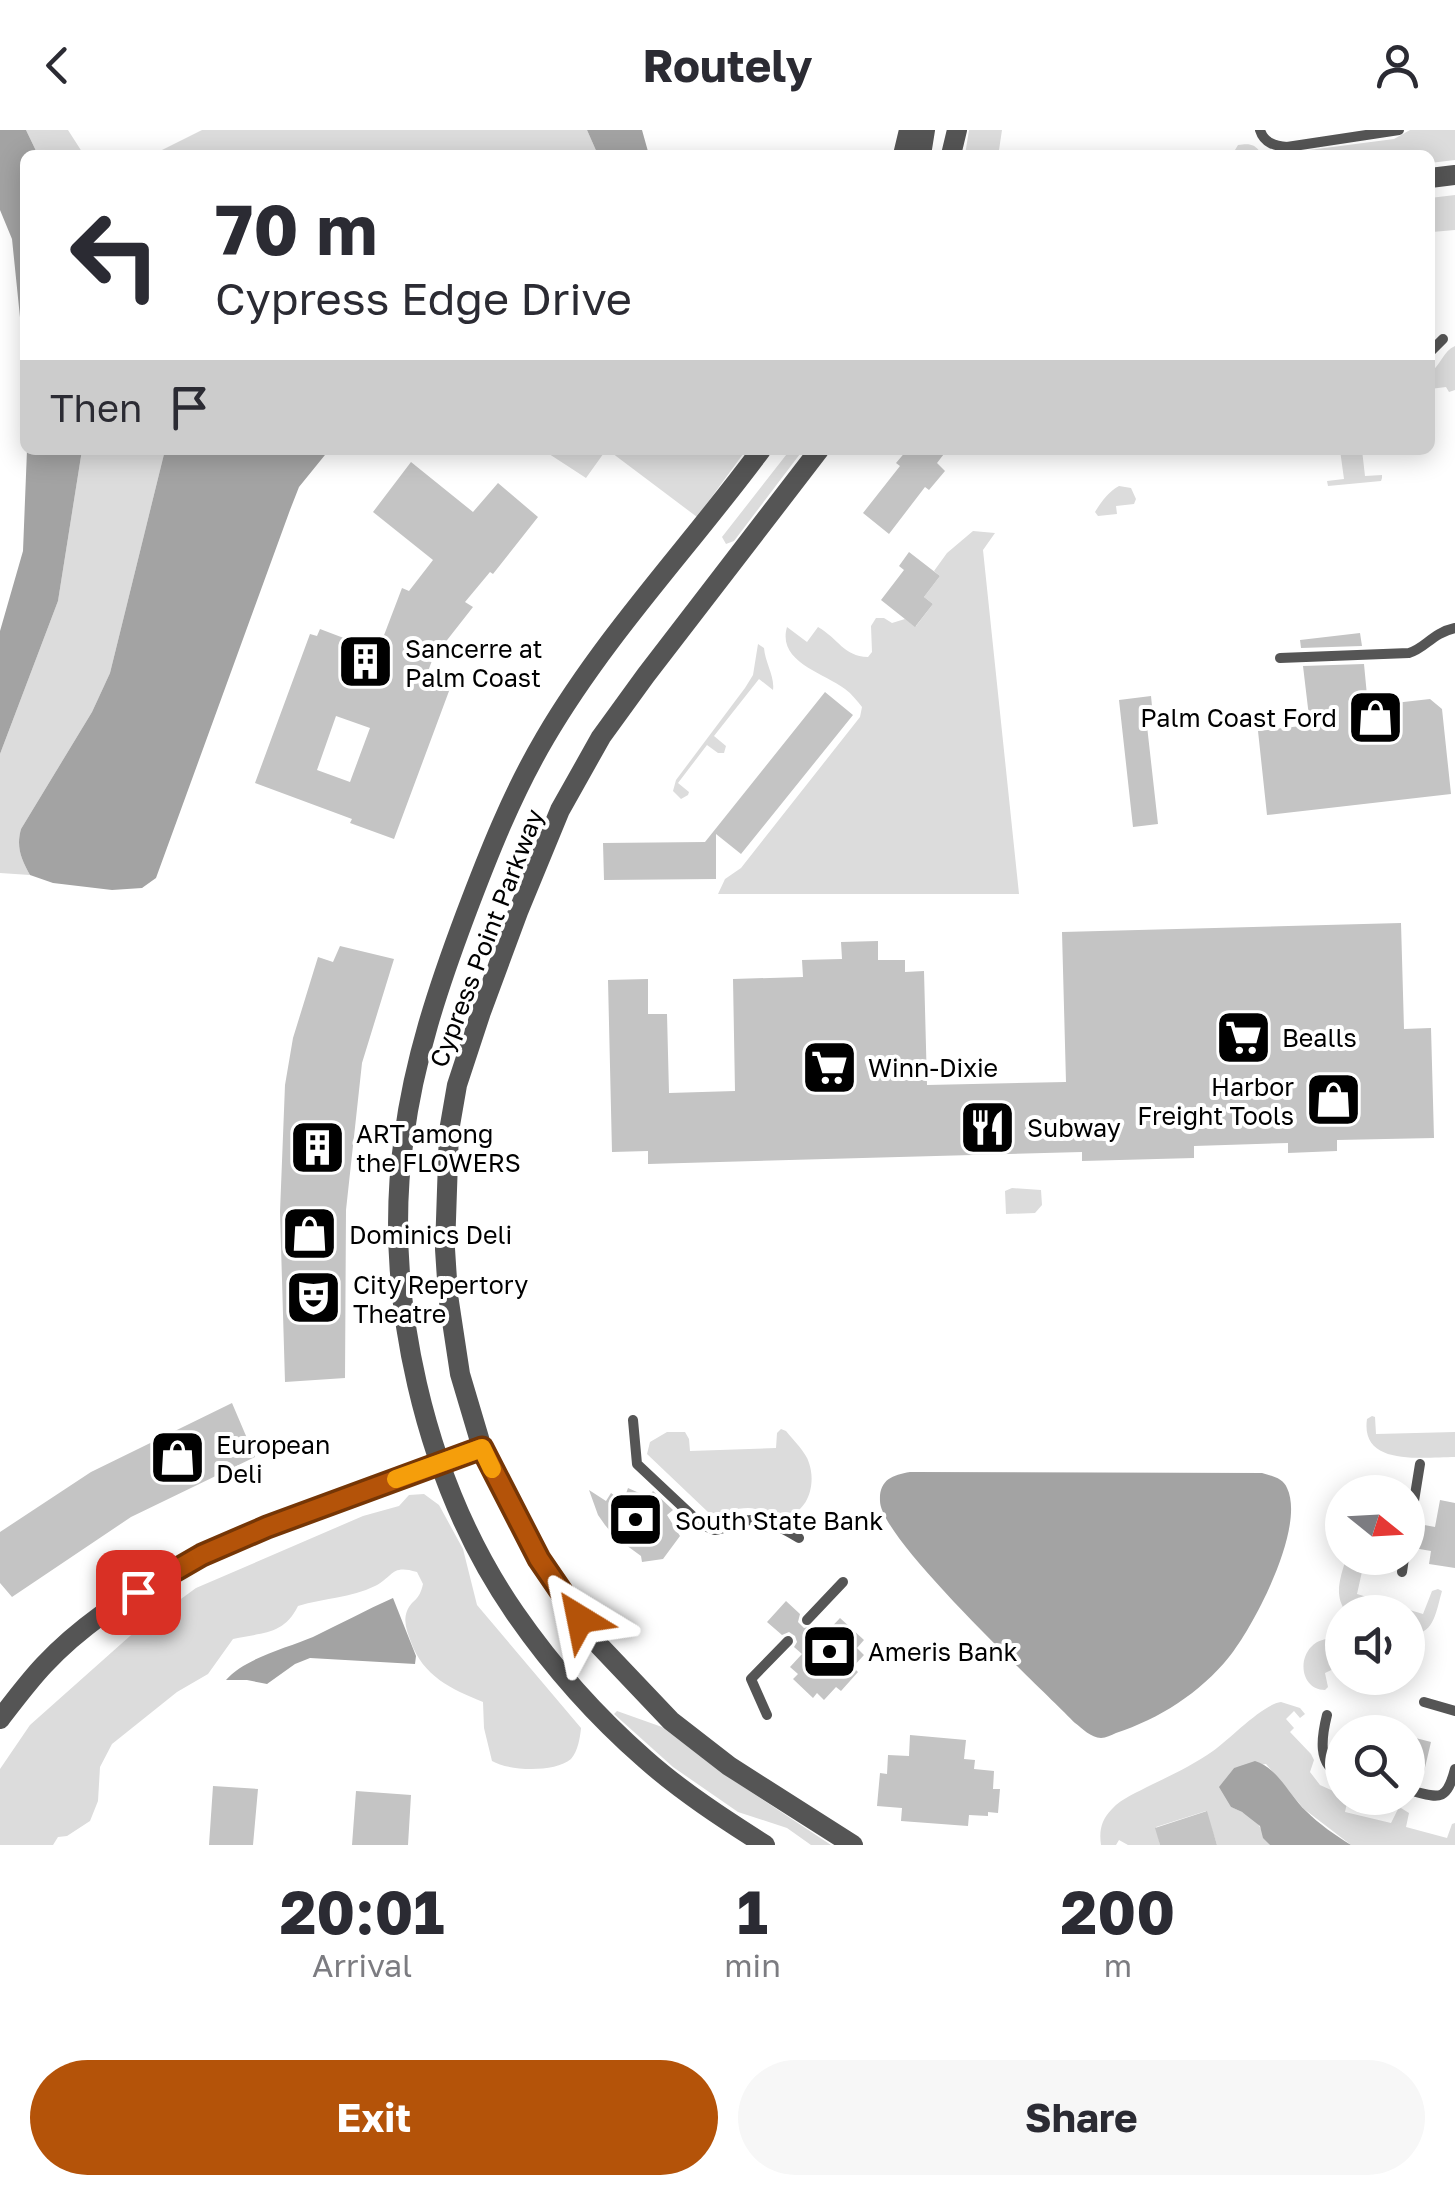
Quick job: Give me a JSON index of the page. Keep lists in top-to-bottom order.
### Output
{
  "streets": {
    "street": ["Cypress Point Parkway"]
  },
  "places": {
    "building": ["Sancerre at Palm Coast", "ART among the FLOWERS"],
    "shop": [
      "Palm Coast Ford",
      "Harbor Freight Tools",
      "Dominics Deli",
      "European Deli"
    ],
    "supermarket": ["Bealls", "Winn-Dixie"],
    "restaurant": ["Subway"],
    "theatre": ["City Repertory Theatre"],
    "bank": ["South State Bank", "Ameris Bank"]
  },
  "north": "right",
  "page": {
    "header": "Routely",
    "turn": ["70 m", "Cypress Edge Drive"],
    "then": "Then",
    "eta": [
      "20:01",
      "Arrival",
      "1",
      "min",
      "200",
      "m"
    ],
    "buttons": ["Exit", "Share"]
  }
}
